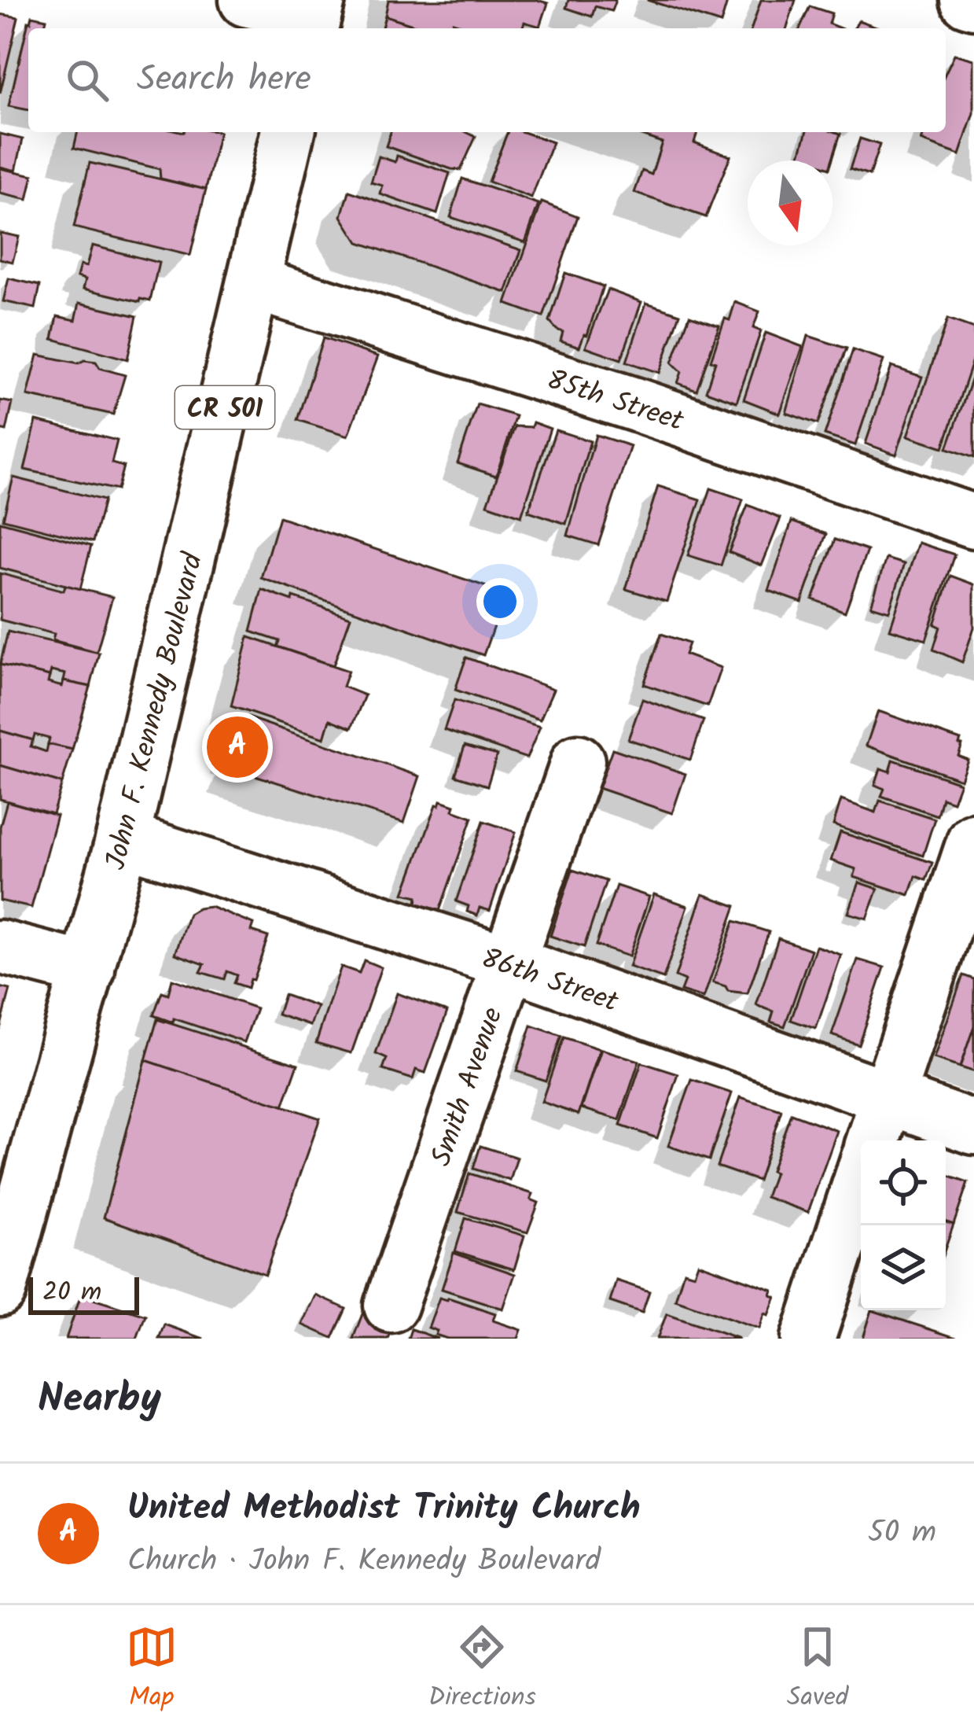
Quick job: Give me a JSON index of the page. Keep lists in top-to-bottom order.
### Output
{
  "streets": {
    "street": [
      "85th Street",
      "CR 501",
      "John F. Kennedy Boulevard",
      "86th Street",
      "Smith Avenue"
    ]
  },
  "crossings": [
    ["85th Street", "John F. Kennedy Boulevard"],
    ["John F. Kennedy Boulevard", "86th Street"],
    ["86th Street", "Smith Avenue"]
  ],
  "scale_bar": "20 m",
  "north": "bottom",
  "page": {
    "search": "Search here",
    "pins": "A",
    "scale": "20 m",
    "heading": "Nearby",
    "list": [
      {
        "mark": "A",
        "name": "United Methodist Trinity Church",
        "note": "Church · John F. Kennedy Boulevard",
        "value": "50 m"
      }
    ],
    "nav": ["Map", "Directions", "Saved"]
  }
}
